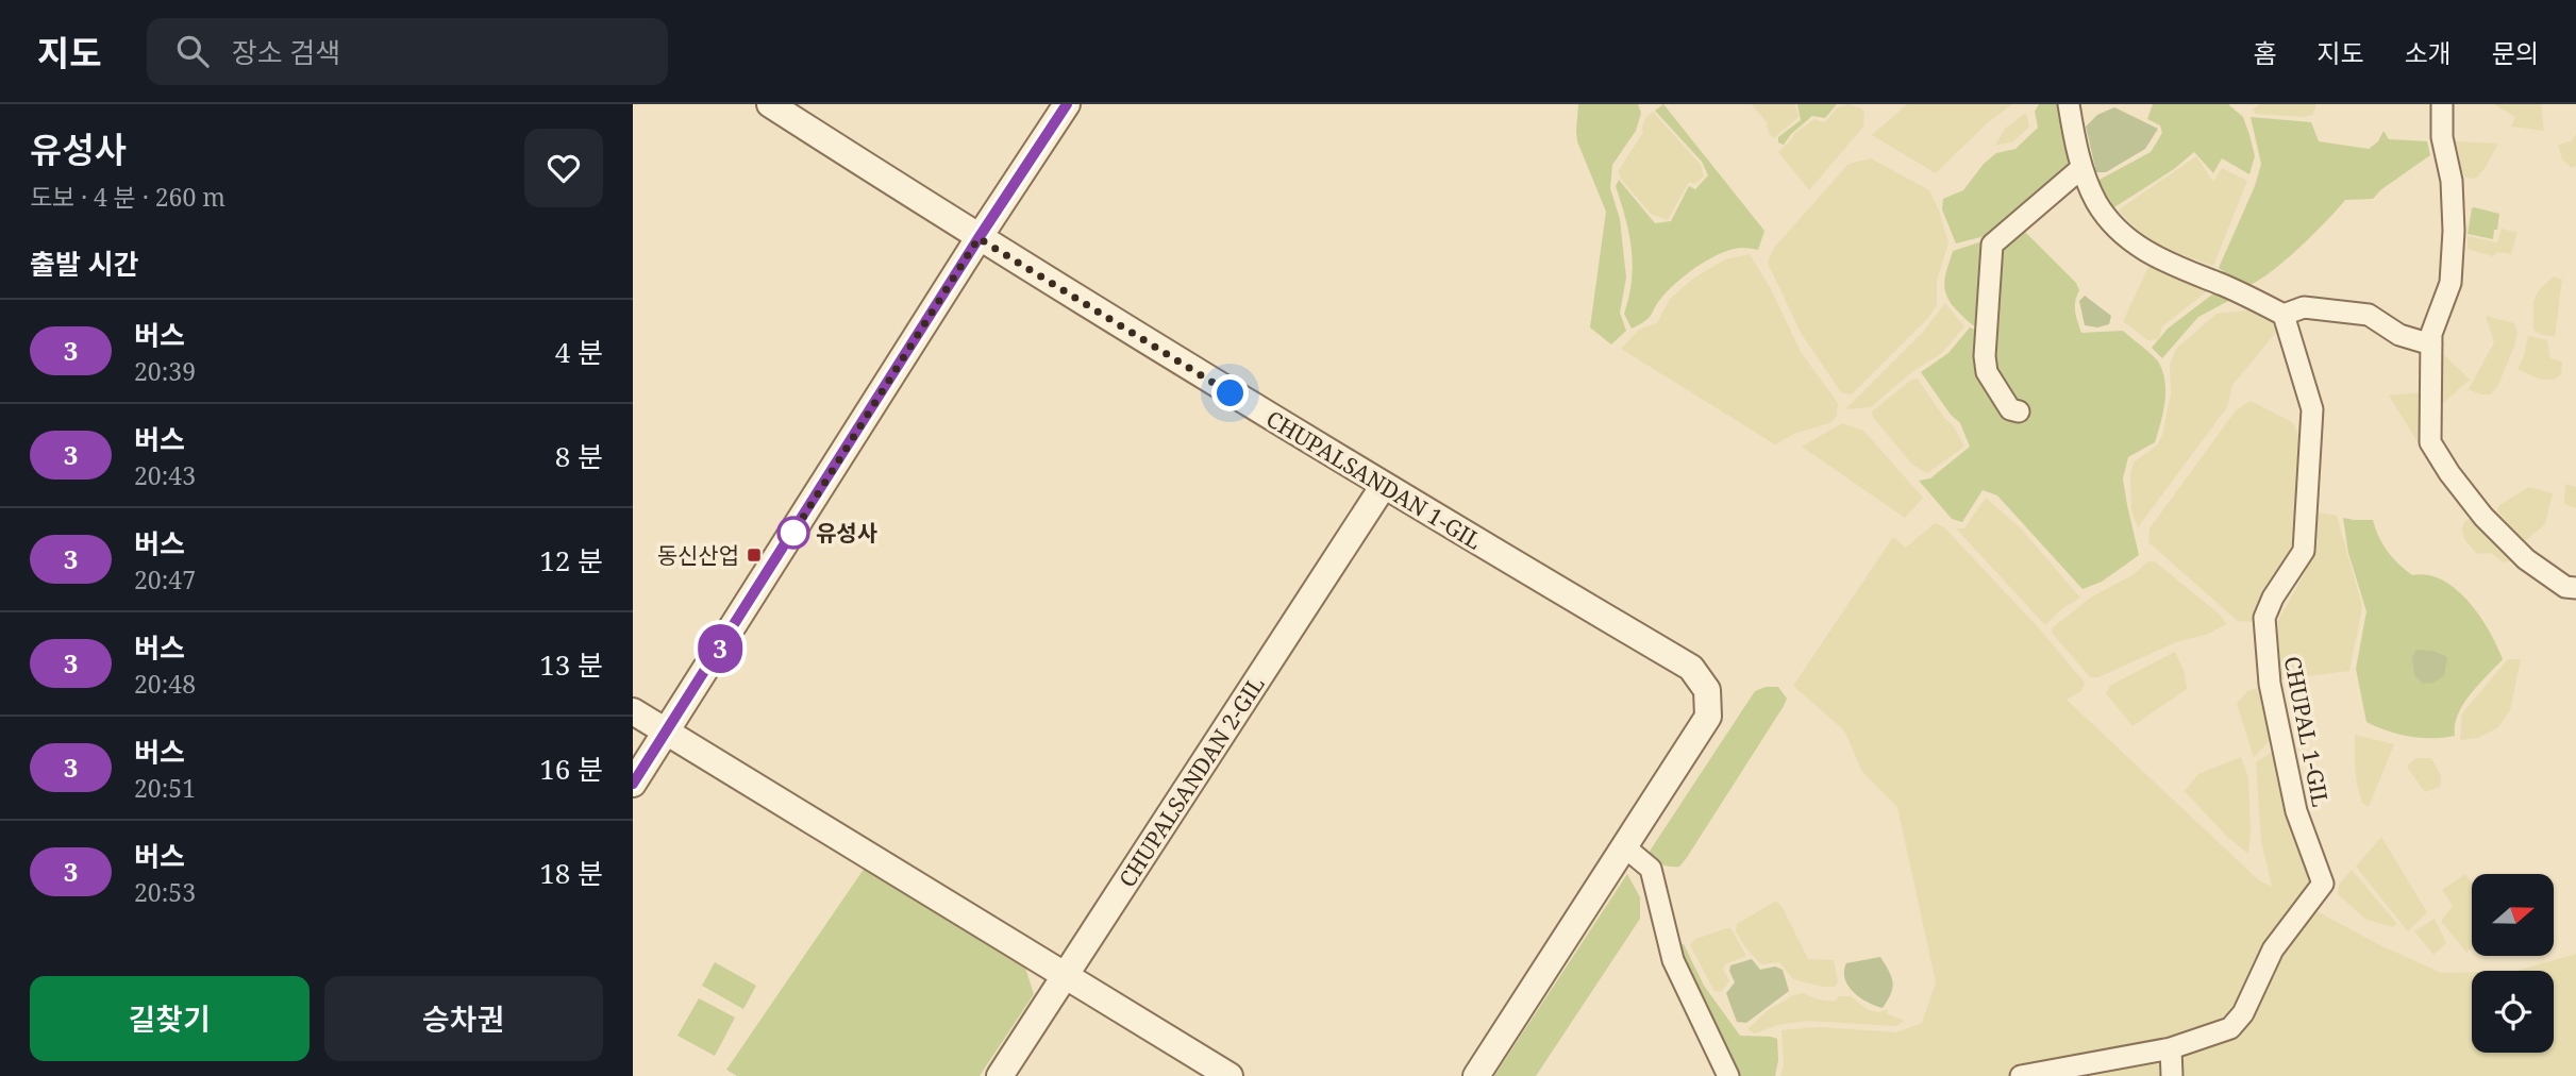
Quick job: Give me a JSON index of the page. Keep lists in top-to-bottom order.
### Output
{
  "streets": {
    "street": ["CHUPALSANDAN 1-GIL", "CHUPAL 1-GIL", "CHUPALSANDAN 2-GIL"]
  },
  "crossings": [
    ["CHUPALSANDAN 1-GIL", "CHUPALSANDAN 2-GIL"]
  ],
  "places": {
    "other": ["유성사"],
    "transit": ["동신산업"]
  },
  "lines": ["bus line 3"],
  "north": "right",
  "page": {
    "header": "지도",
    "search": "장소 검색",
    "nav": [
      "홈",
      "지도",
      "소개",
      "문의"
    ],
    "heading": [
      ["유성사", "도보 · 4 분 · 260 m"],
      "출발 시간"
    ],
    "on_map": "3",
    "list": [
      {
        "mark": "3",
        "name": "버스",
        "note": "20:39",
        "value": "4 분"
      },
      {
        "mark": "3",
        "name": "버스",
        "note": "20:43",
        "value": "8 분"
      },
      {
        "mark": "3",
        "name": "버스",
        "note": "20:47",
        "value": "12 분"
      },
      {
        "mark": "3",
        "name": "버스",
        "note": "20:48",
        "value": "13 분"
      },
      {
        "mark": "3",
        "name": "버스",
        "note": "20:51",
        "value": "16 분"
      },
      {
        "mark": "3",
        "name": "버스",
        "note": "20:53",
        "value": "18 분"
      }
    ],
    "buttons": ["길찾기", "승차권"]
  }
}
